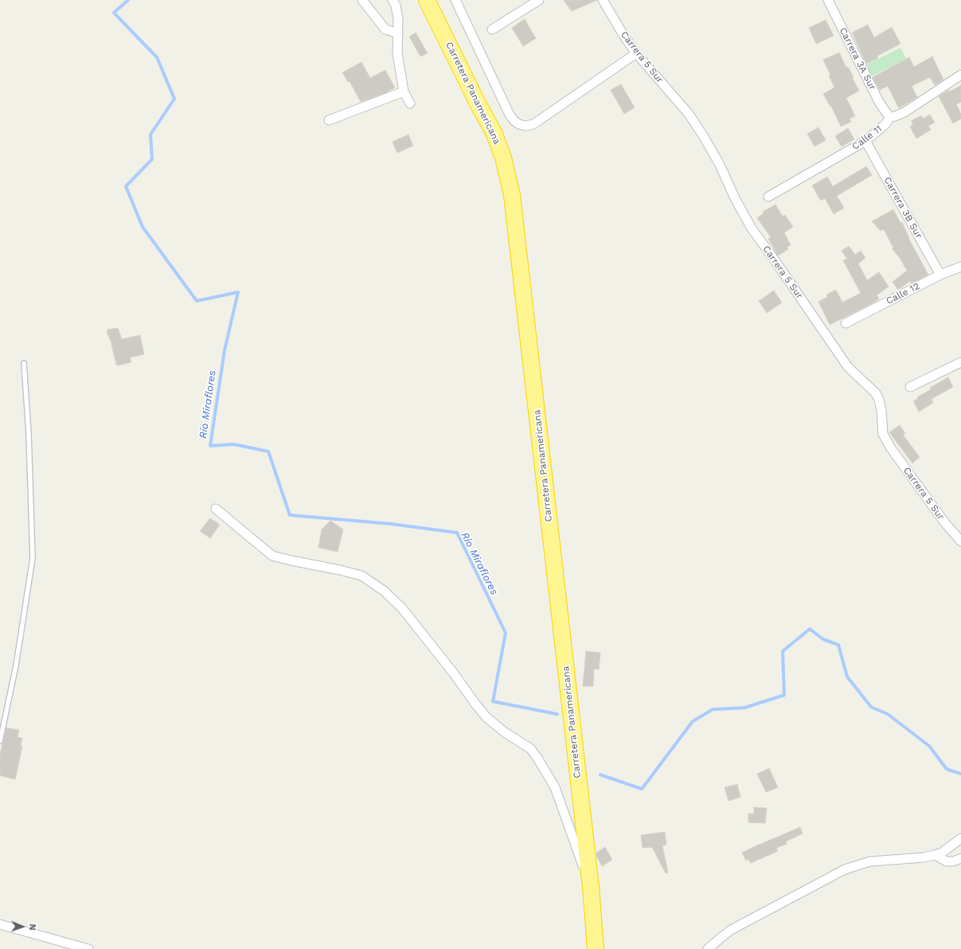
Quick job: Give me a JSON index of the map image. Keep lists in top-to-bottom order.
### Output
{
  "streets": {
    "highway": ["Carretera Panamericana"],
    "street": [
      "Carrera 5 Sur",
      "Carrera 3A Sur",
      "Calle 11",
      "Carrera 3B Sur",
      "Calle 12"
    ]
  },
  "crossings": [
    ["Carrera 3A Sur", "Calle 11"],
    ["Calle 11", "Carrera 3B Sur"],
    ["Carrera 3B Sur", "Calle 12"]
  ],
  "water": ["Río Miraflores"],
  "north": "right"
}
